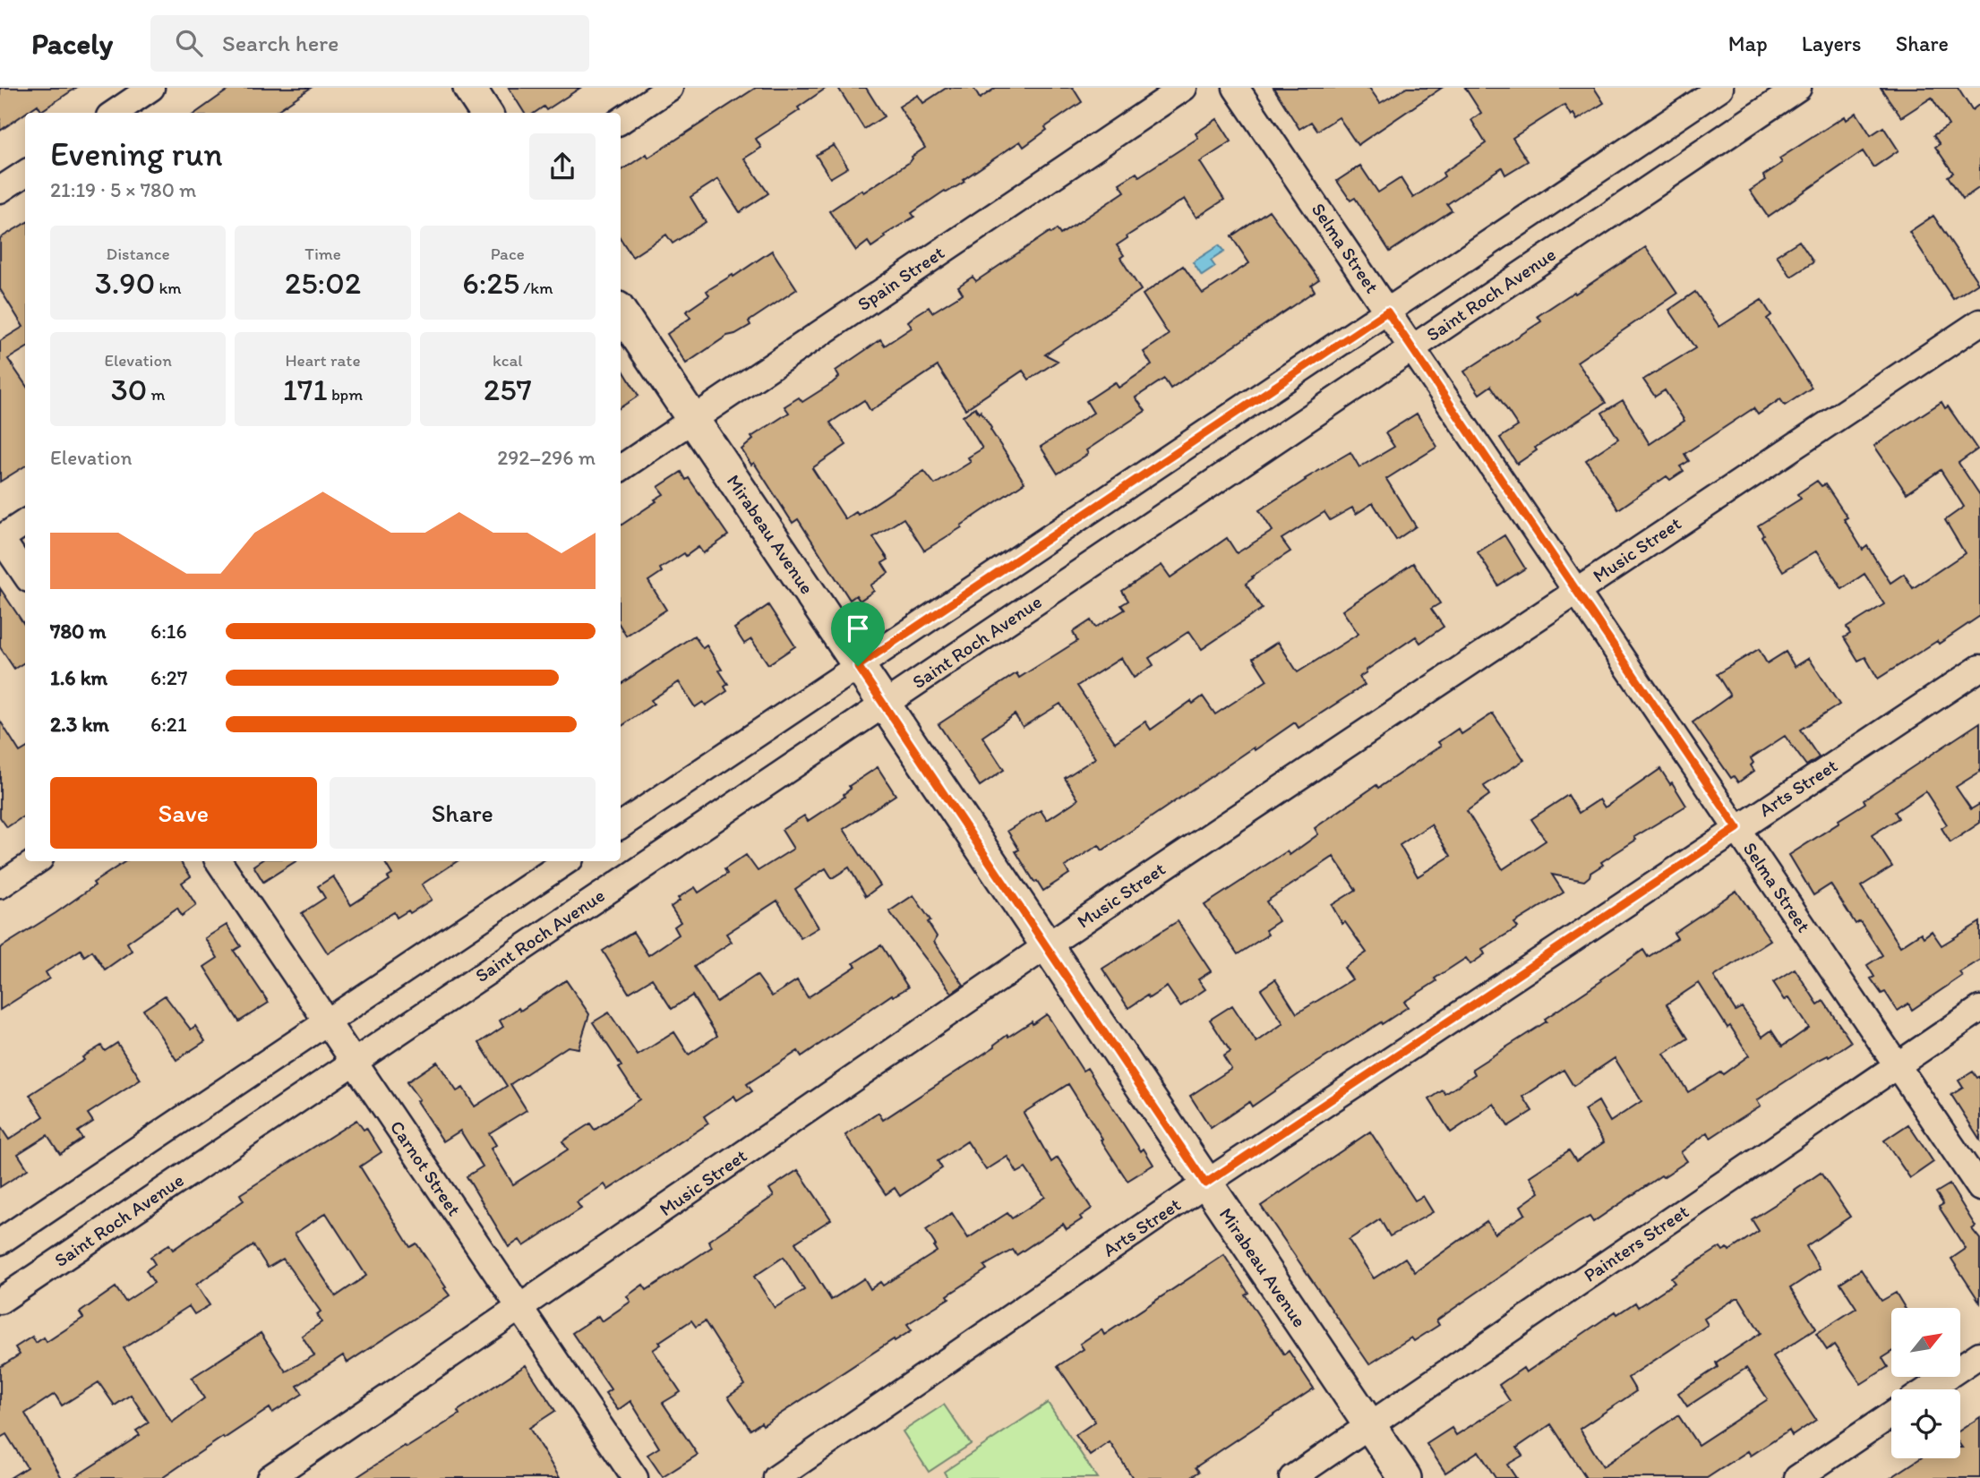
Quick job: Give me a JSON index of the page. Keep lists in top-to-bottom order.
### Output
{
  "streets": {
    "street": [
      "Selma Street",
      "Spain Street",
      "Saint Roch Avenue",
      "Mirabeau Avenue",
      "Music Street",
      "Arts Street",
      "Carnot Street",
      "Painters Street"
    ]
  },
  "crossings": [
    ["Selma Street", "Saint Roch Avenue"],
    ["Selma Street", "Music Street"],
    ["Selma Street", "Arts Street"],
    ["Selma Street", "Painters Street"],
    ["Spain Street", "Mirabeau Avenue"],
    ["Saint Roch Avenue", "Mirabeau Avenue"],
    ["Saint Roch Avenue", "Carnot Street"],
    ["Mirabeau Avenue", "Music Street"],
    ["Mirabeau Avenue", "Arts Street"],
    ["Mirabeau Avenue", "Painters Street"],
    ["Music Street", "Carnot Street"]
  ],
  "north": "top right",
  "page": {
    "header": "Pacely",
    "search": "Search here",
    "nav": ["Map", "Layers", "Share"],
    "heading": ["Evening run", "21:19 · 5 × 780 m"],
    "stats": [
      ["Distance", "3.90 km"],
      ["Time", "25:02"],
      ["Pace", "6:25 /km"],
      ["Elevation", "30 m"],
      ["Heart rate", "171 bpm"],
      ["kcal", "257"]
    ],
    "chart": ["Elevation", "292–296 m"],
    "list": [
      {
        "name": "780 m",
        "note": "6:16"
      },
      {
        "name": "1.6 km",
        "note": "6:27"
      },
      {
        "name": "2.3 km",
        "note": "6:21"
      }
    ],
    "buttons": ["Save", "Share"]
  }
}
